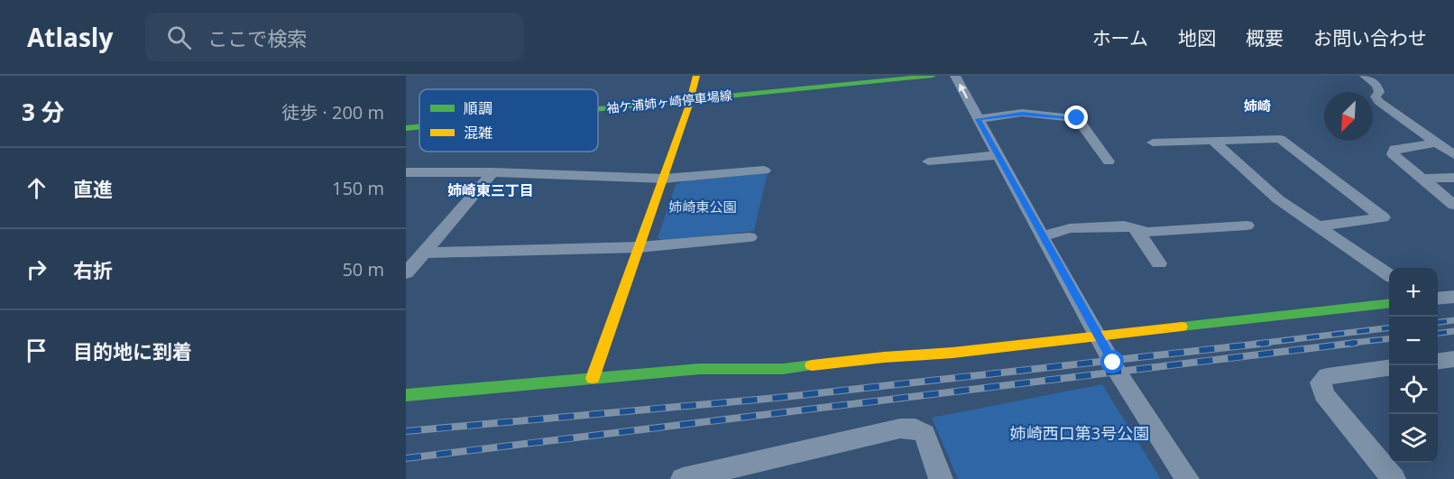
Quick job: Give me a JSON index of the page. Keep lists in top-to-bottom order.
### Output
{
  "streets": {
    "street": ["袖ケ浦姉ヶ崎停車場線"]
  },
  "districts": ["姉崎", "姉崎東三丁目"],
  "parks": ["姉崎東公園", "姉崎西口第3号公園"],
  "legend": ["順調", "混雑"],
  "north": "bottom left",
  "page": {
    "header": "Atlasly",
    "search": "ここで検索",
    "nav": [
      "ホーム",
      "地図",
      "概要",
      "お問い合わせ"
    ],
    "heading": ["3 分", "徒歩 · 200 m"],
    "list": [
      ["直進", "150 m"],
      ["右折", "50 m"],
      "目的地に到着"
    ],
    "map_buttons": ["+", "−"]
  }
}
